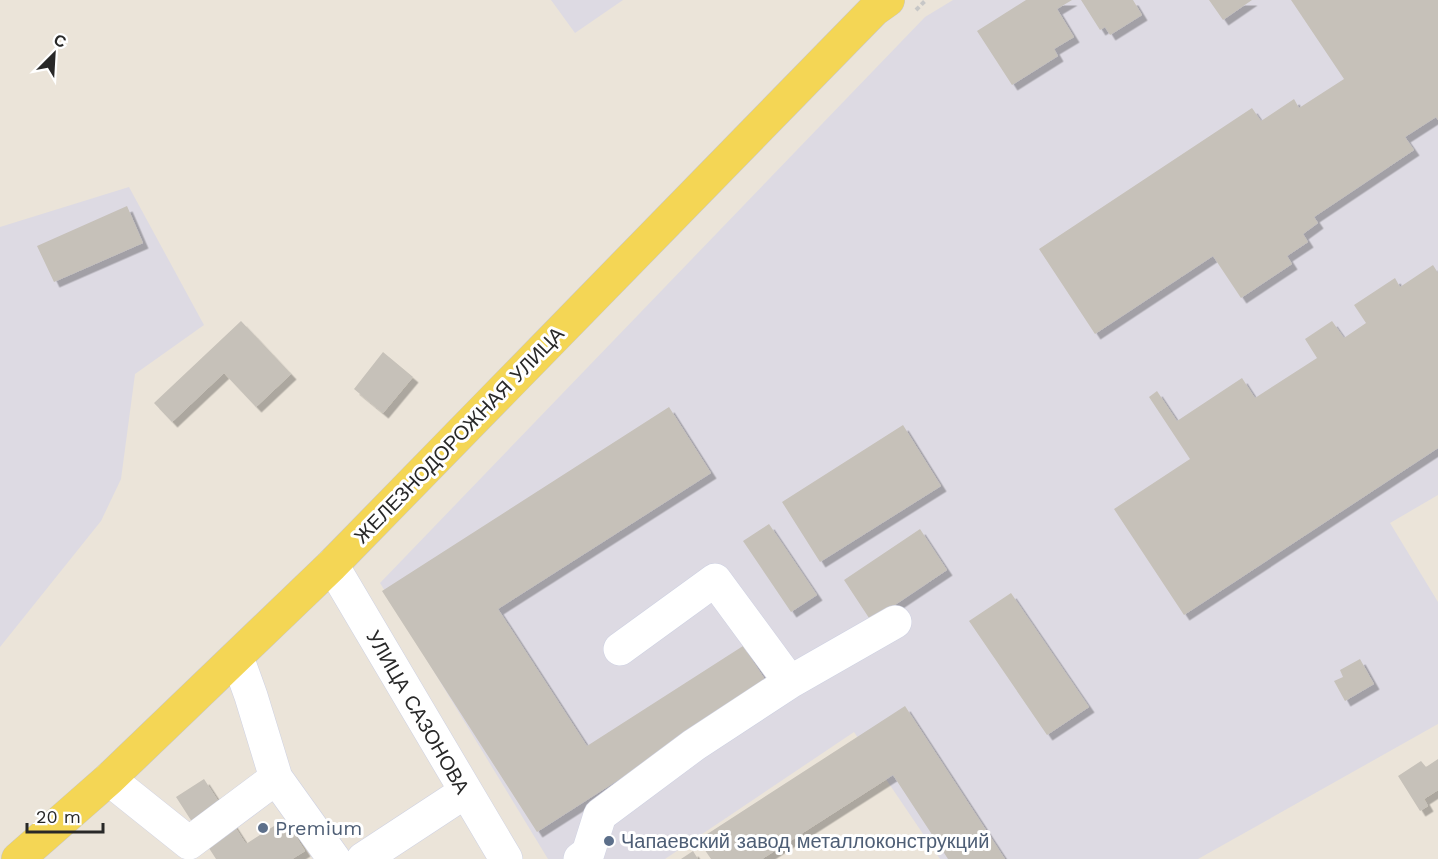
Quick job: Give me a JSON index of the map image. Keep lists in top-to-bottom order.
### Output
{
  "streets": {
    "main road": ["ЖЕЛЕЗНОДОРОЖНАЯ УЛИЦА"],
    "street": ["УЛИЦА САЗОНОВА"]
  },
  "crossings": [
    ["ЖЕЛЕЗНОДОРОЖНАЯ УЛИЦА", "УЛИЦА САЗОНОВА"]
  ],
  "places": ["Premium", "Чапаевский завод металлоконструкций"],
  "scale_bar": "20 m",
  "north": "top right"
}
